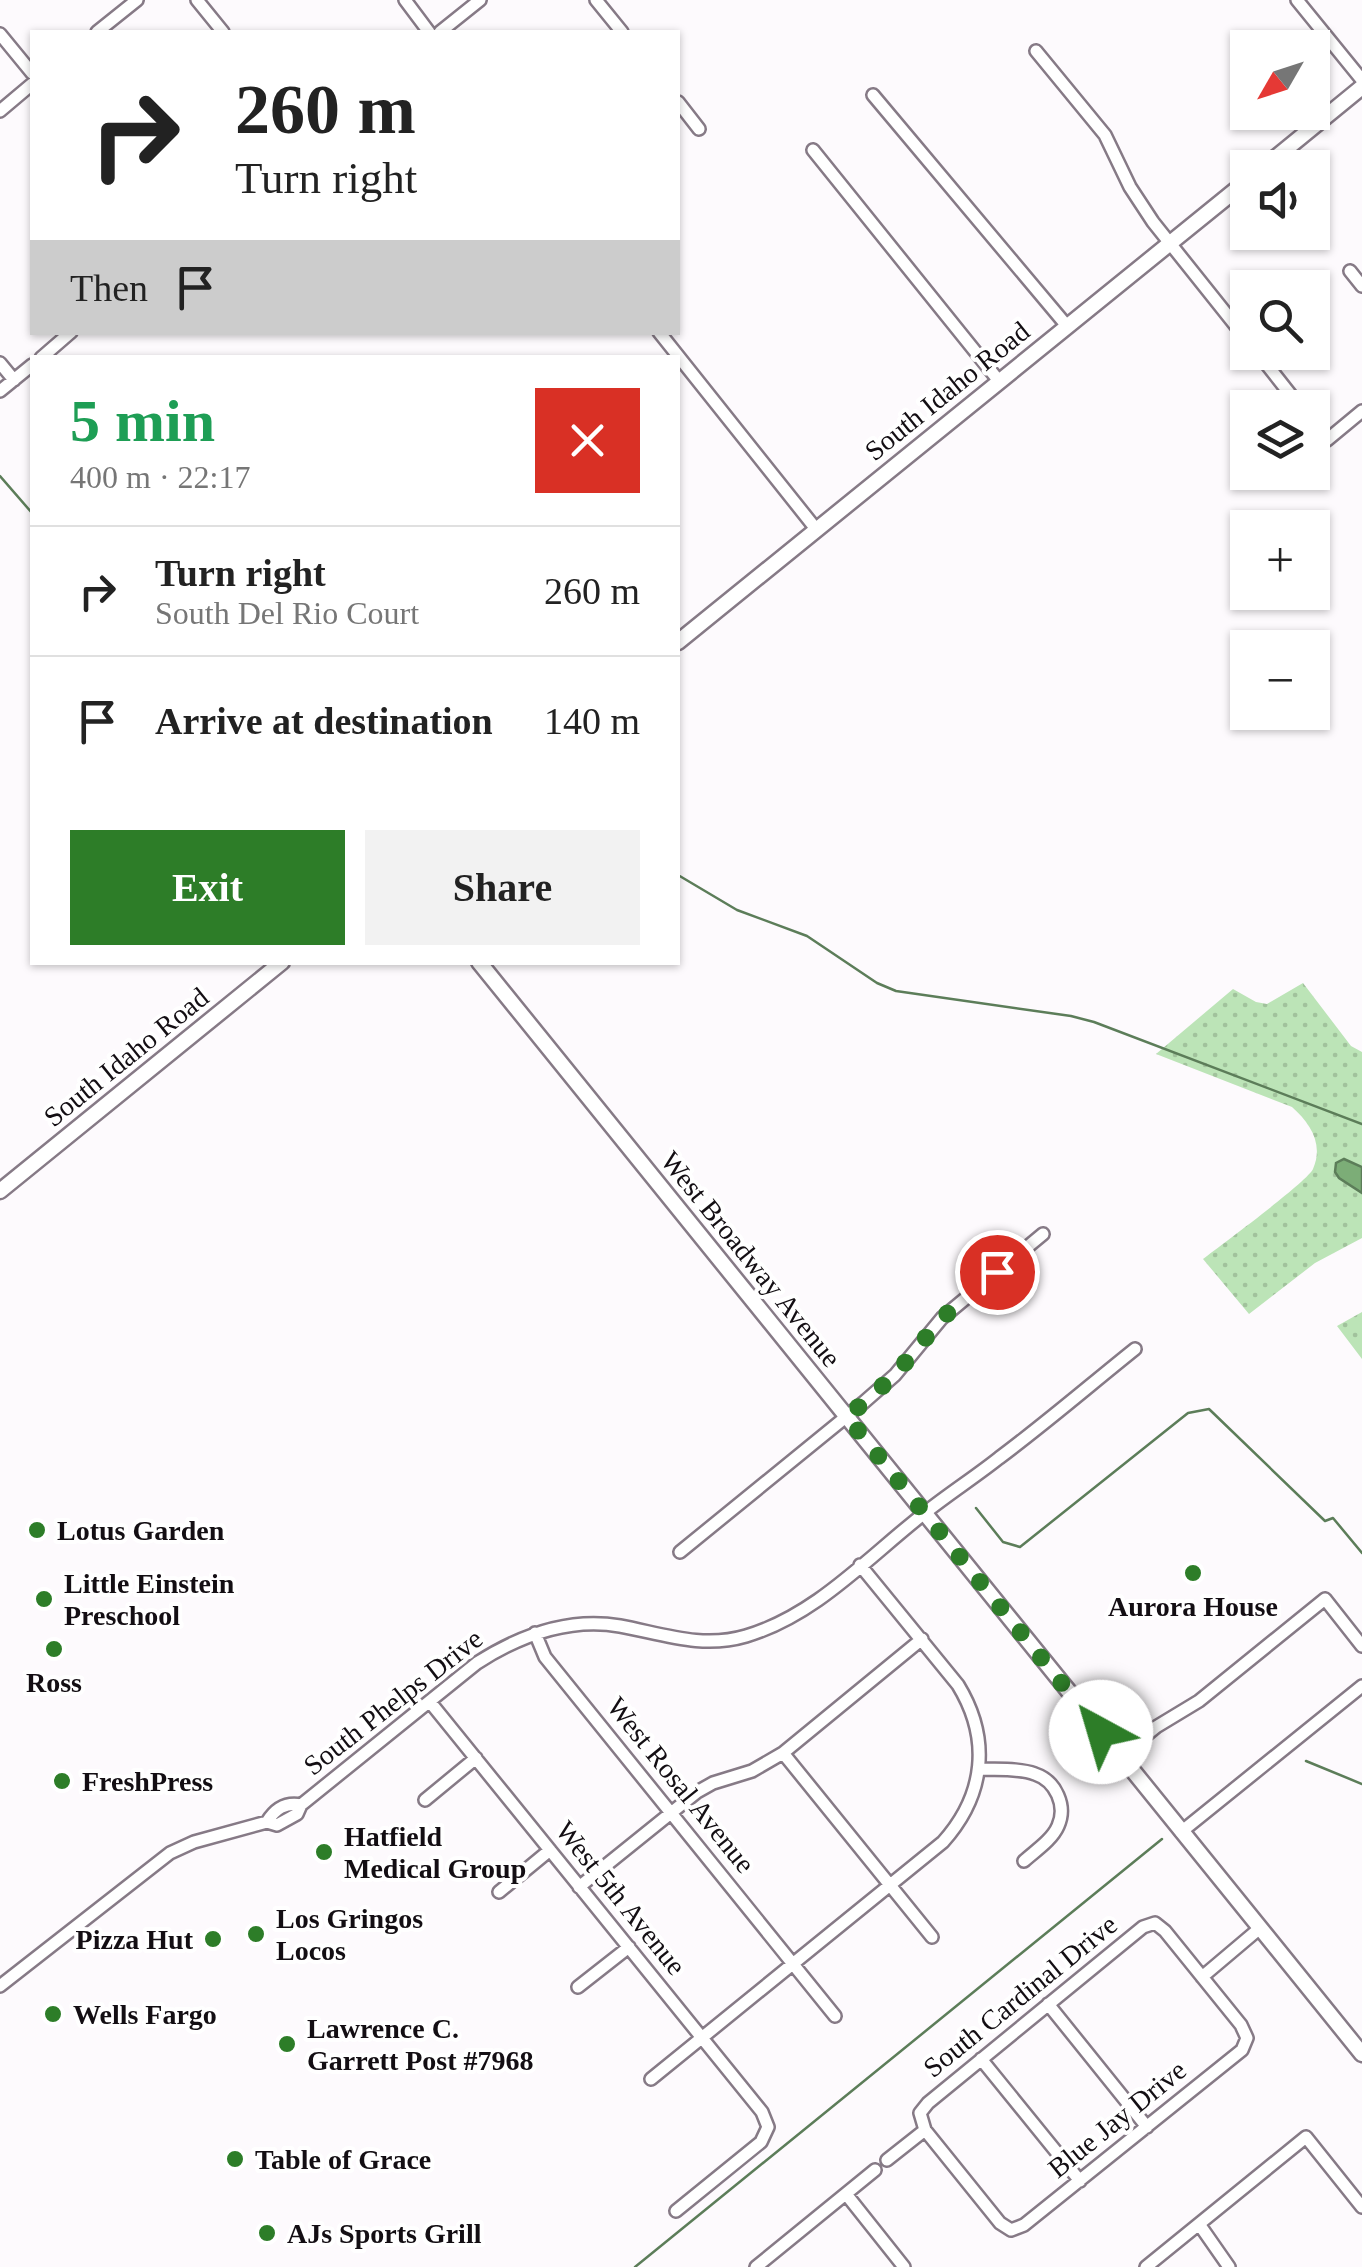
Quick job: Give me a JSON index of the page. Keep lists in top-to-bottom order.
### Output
{
  "streets": {
    "main road": ["South Idaho Road", "West Broadway Avenue"],
    "street": [
      "South Phelps Drive",
      "West Rosal Avenue",
      "West 5th Avenue",
      "South Cardinal Drive",
      "Blue Jay Drive"
    ]
  },
  "crossings": [
    ["West Broadway Avenue", "South Phelps Drive"],
    ["South Phelps Drive", "West Rosal Avenue"],
    ["South Phelps Drive", "West 5th Avenue"],
    ["South Cardinal Drive", "Blue Jay Drive"]
  ],
  "places": [
    "Lotus Garden",
    "Aurora House",
    "Little Einstein Preschool",
    "Ross",
    "FreshPress",
    "Hatfield Medical Group",
    "Los Gringos Locos",
    "Pizza Hut",
    "Wells Fargo",
    "Lawrence C. Garrett Post #7968",
    "Table of Grace",
    "AJs Sports Grill"
  ],
  "north": "bottom left",
  "page": {
    "map_buttons": ["+", "−"],
    "turn": ["260 m", "Turn right"],
    "then": "Then",
    "heading": ["5 min", "400 m · 22:17"],
    "list": [
      {
        "name": "Turn right",
        "note": "South Del Rio Court",
        "value": "260 m"
      },
      {
        "name": "Arrive at destination",
        "value": "140 m"
      }
    ],
    "buttons": ["Exit", "Share"]
  }
}
